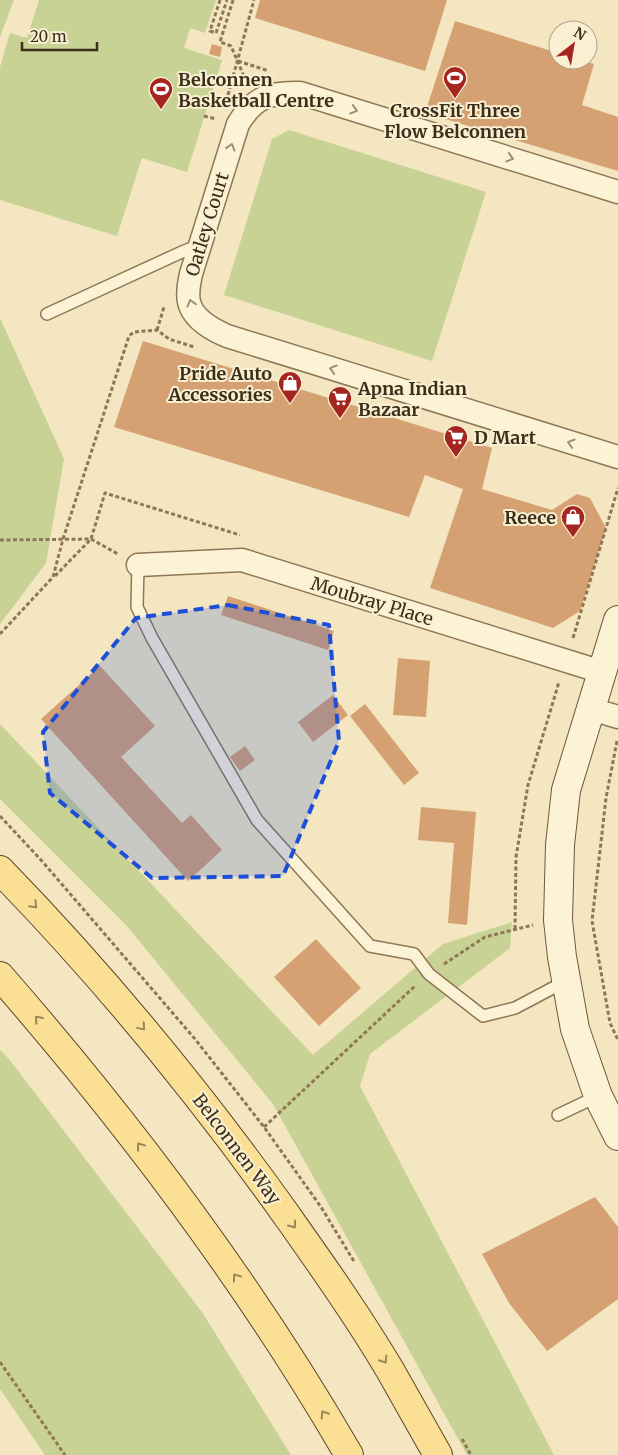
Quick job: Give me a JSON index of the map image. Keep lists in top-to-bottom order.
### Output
{
  "streets": {
    "main road": ["Belconnen Way"],
    "street": ["Oatley Court", "Moubray Place"]
  },
  "places": {
    "sports": ["CrossFit Three Flow Belconnen", "Belconnen Basketball Centre"],
    "shop": ["Pride Auto Accessories", "Reece"],
    "supermarket": ["Apna Indian Bazaar", "D Mart"]
  },
  "scale_bar": "20 m",
  "north": "top right"
}
